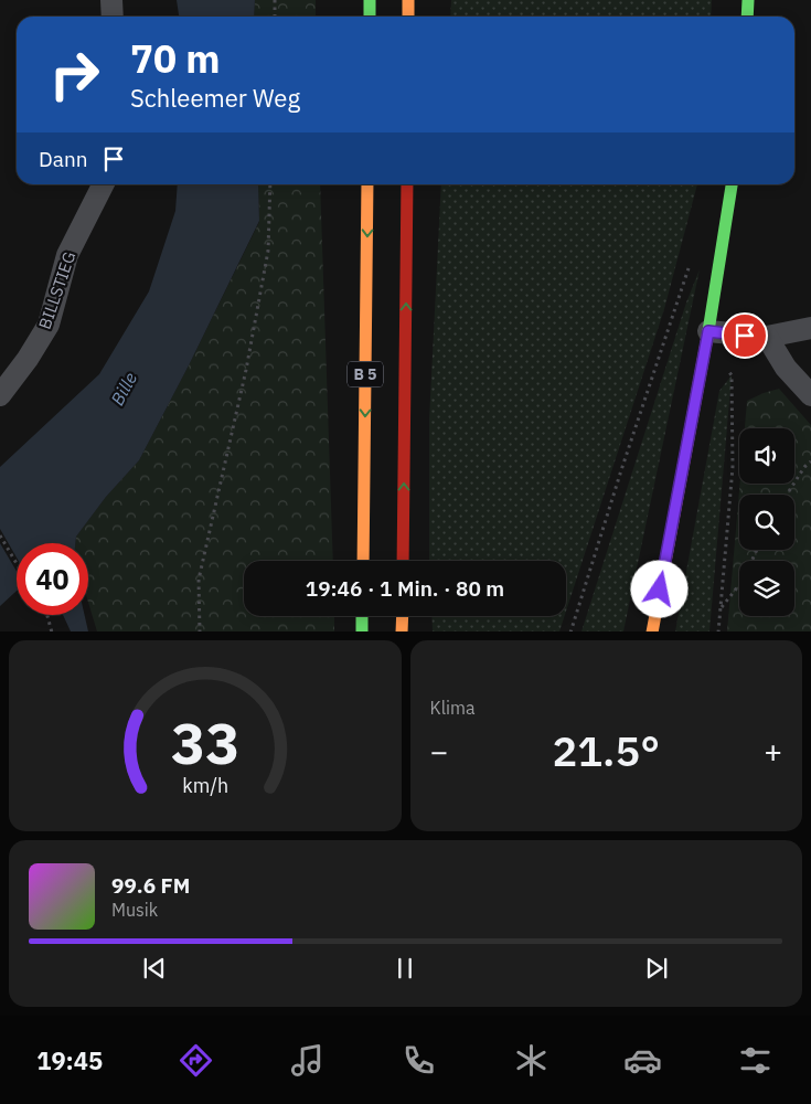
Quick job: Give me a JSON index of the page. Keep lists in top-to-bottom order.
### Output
{
  "streets": {
    "main road": ["B 5"],
    "street": ["BILLSTIEG"]
  },
  "water": ["Bille"],
  "page": {
    "turn": ["70 m", "Schleemer Weg"],
    "then": "Dann",
    "limit": "40",
    "trip": "19:46 · 1 Min. · 80 m",
    "tile": "Klima",
    "heat": ["−", "21.5°", "+"],
    "song": ["99.6 FM", "Musik"],
    "tabs": "19:45",
    "gauge": ["33", "km/h"]
  }
}
